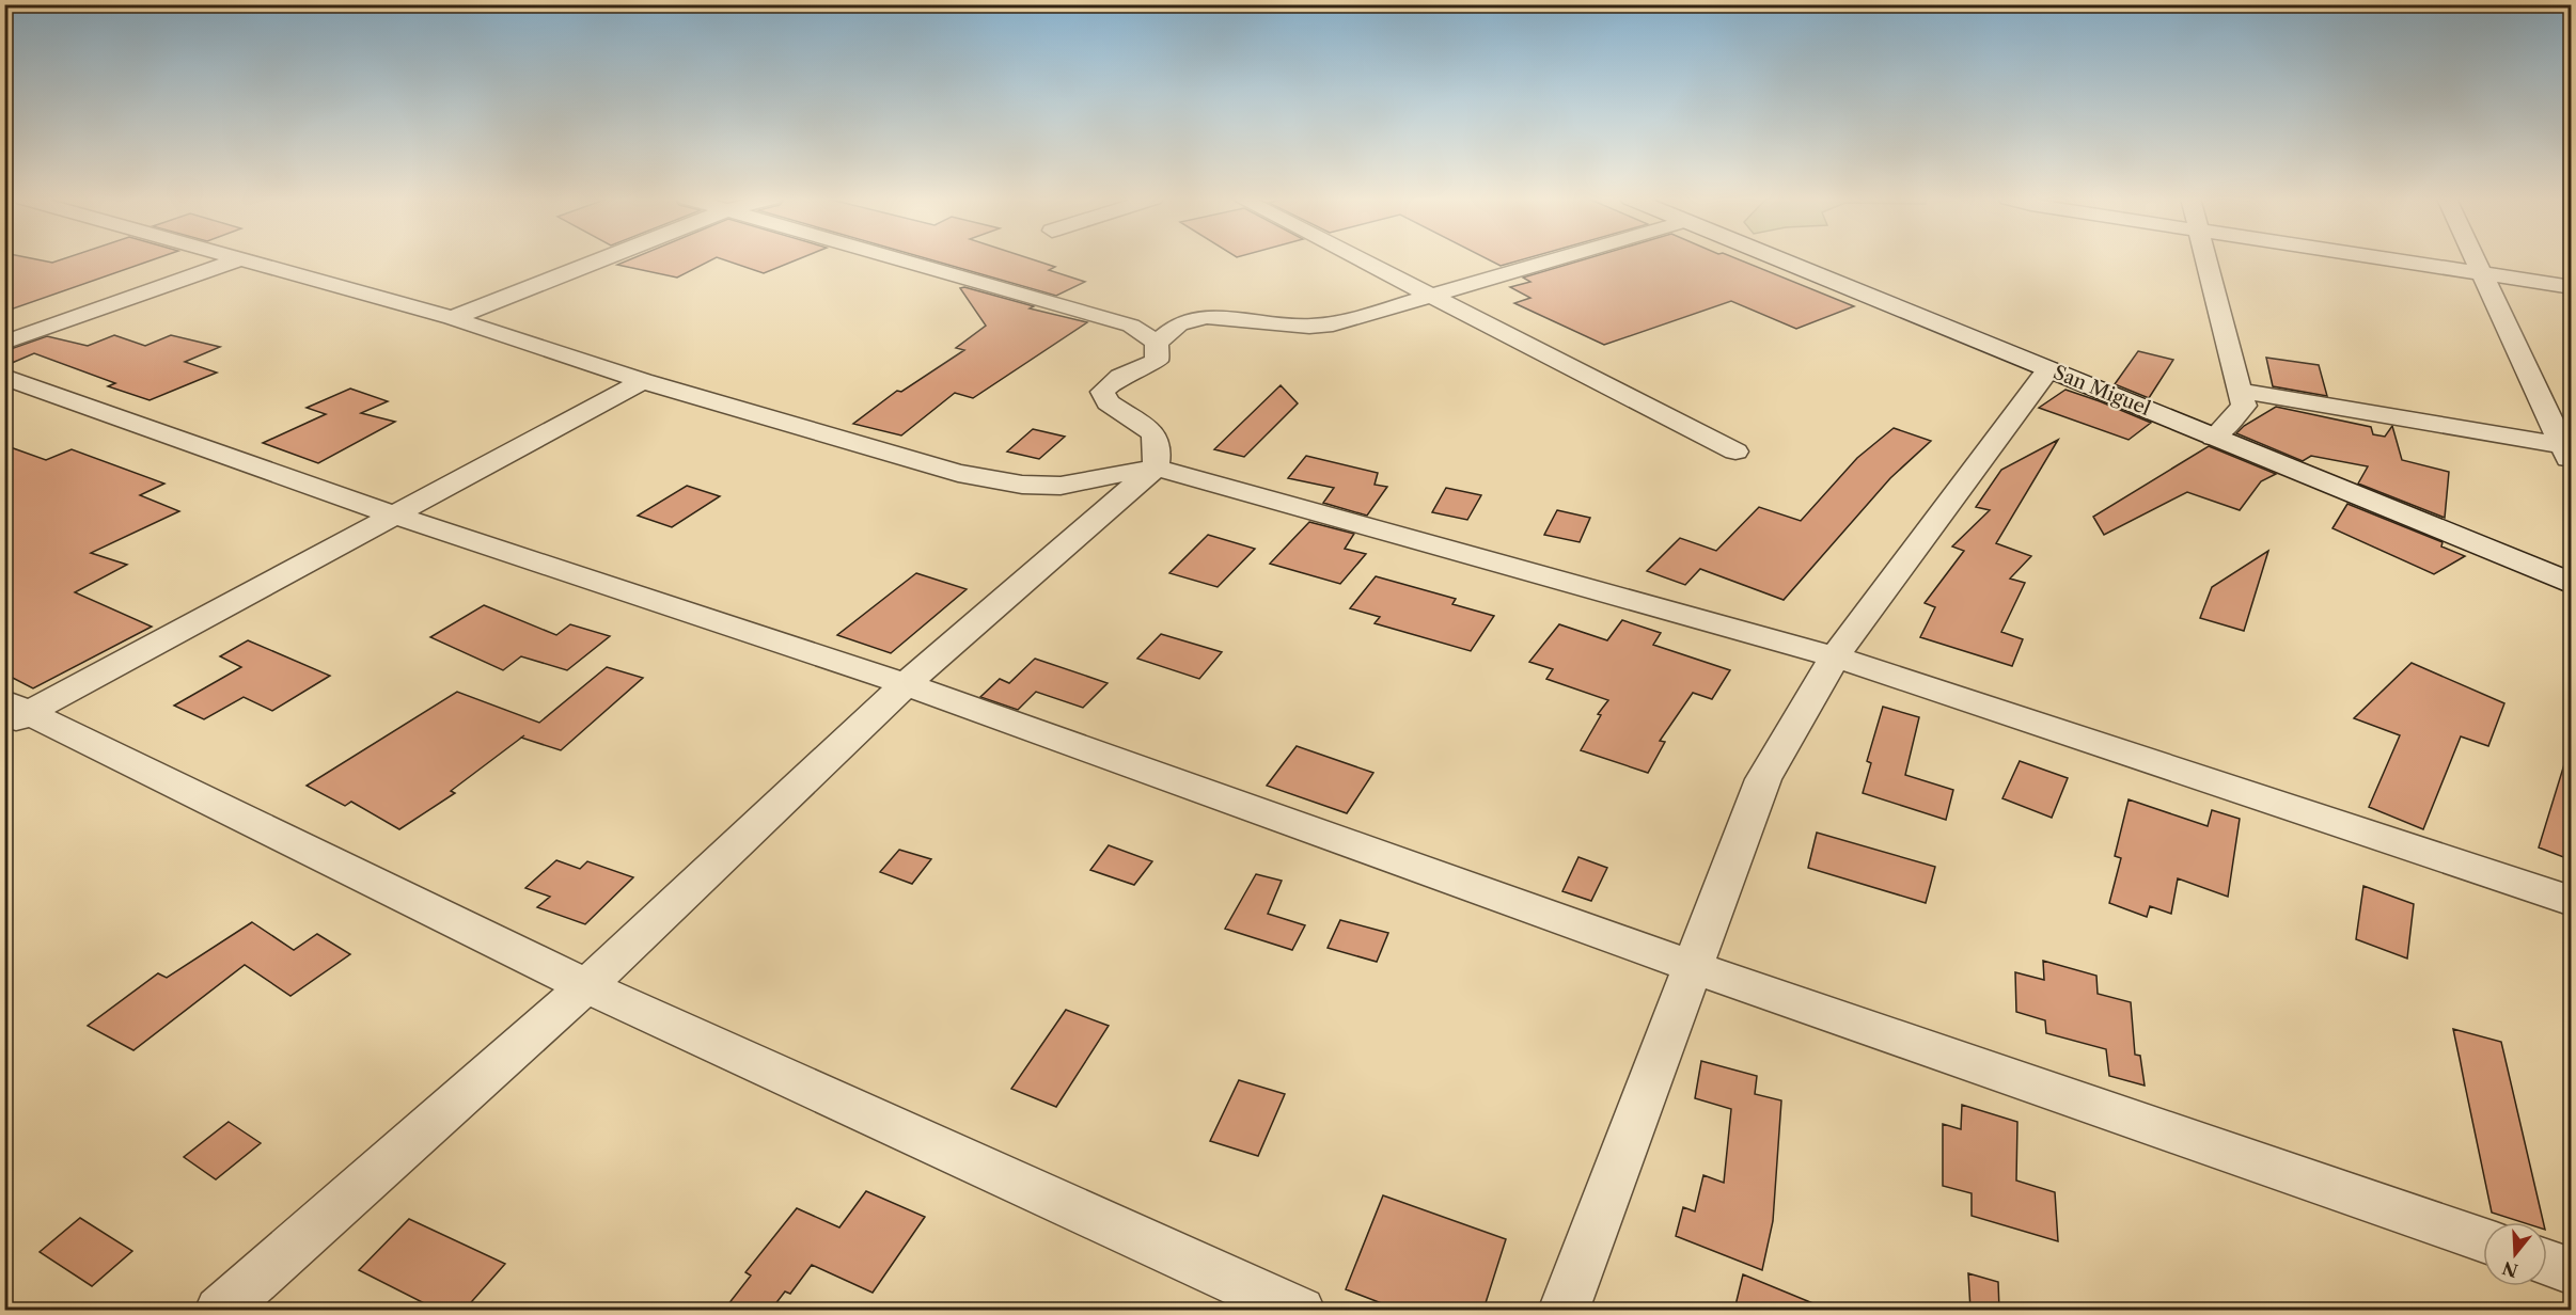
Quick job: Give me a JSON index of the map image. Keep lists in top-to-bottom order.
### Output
{
  "streets": {
    "street": ["San Miguel"]
  },
  "north": "bottom"
}
